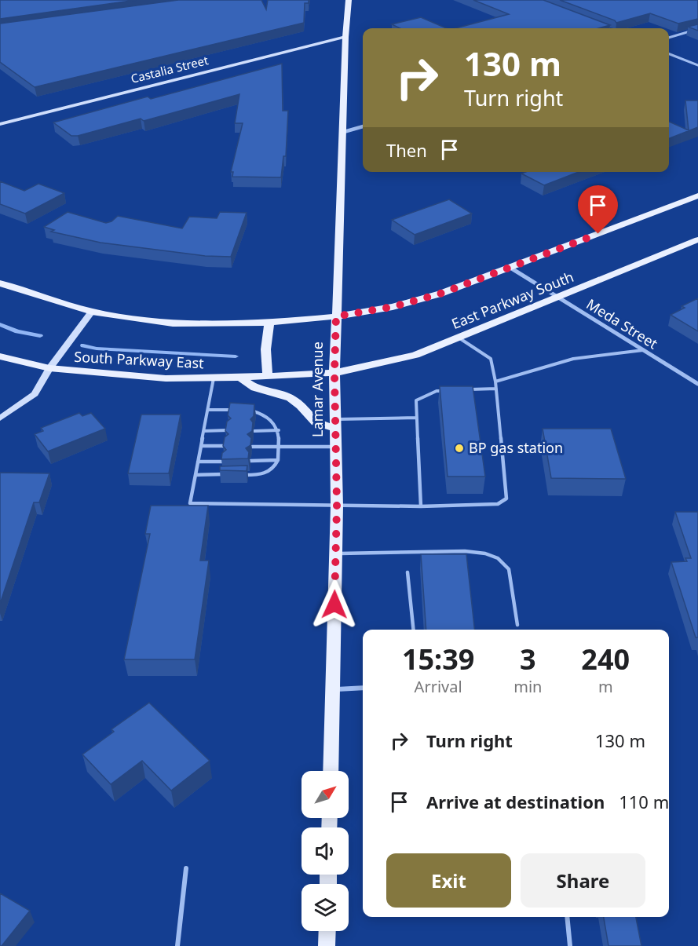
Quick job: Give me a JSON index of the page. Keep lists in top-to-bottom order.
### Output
{
  "streets": {
    "main road": ["East Parkway South", "South Parkway East", "Lamar Avenue"],
    "street": ["Castalia Street", "Meda Street"]
  },
  "crossings": [
    ["Castalia Street", "Lamar Avenue"],
    ["East Parkway South", "Meda Street"],
    ["East Parkway South", "South Parkway East"],
    ["East Parkway South", "Lamar Avenue"],
    ["South Parkway East", "Lamar Avenue"]
  ],
  "places": ["BP gas station"],
  "north": "top right",
  "page": {
    "turn": ["130 m", "Turn right"],
    "then": "Then",
    "eta": [
      "15:39",
      "Arrival",
      "3",
      "min",
      "240",
      "m"
    ],
    "list": [
      {
        "name": "Turn right",
        "value": "130 m"
      },
      {
        "name": "Arrive at destination",
        "value": "110 m"
      }
    ],
    "buttons": ["Exit", "Share"]
  }
}
